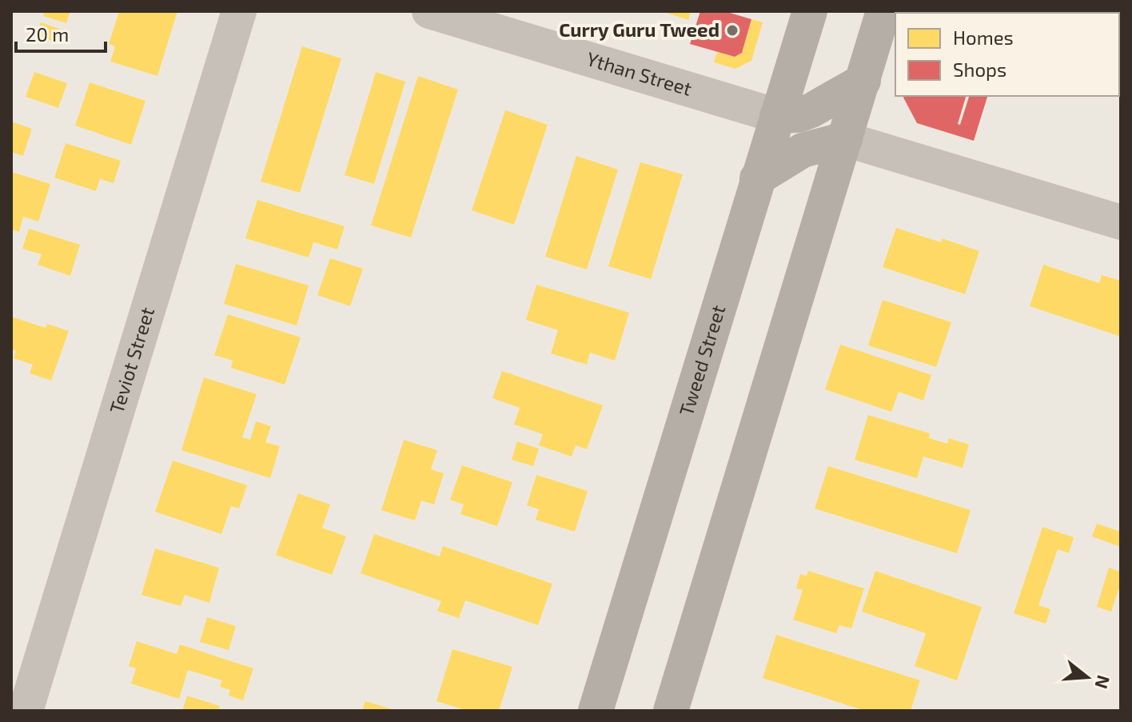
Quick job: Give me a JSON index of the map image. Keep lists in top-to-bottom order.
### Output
{
  "streets": {
    "main road": ["Tweed Street"],
    "street": ["Ythan Street", "Teviot Street"]
  },
  "crossings": [
    ["Ythan Street", "Tweed Street"]
  ],
  "places": ["Curry Guru Tweed"],
  "legend": ["Homes", "Shops"],
  "scale_bar": "20 m",
  "north": "right"
}
